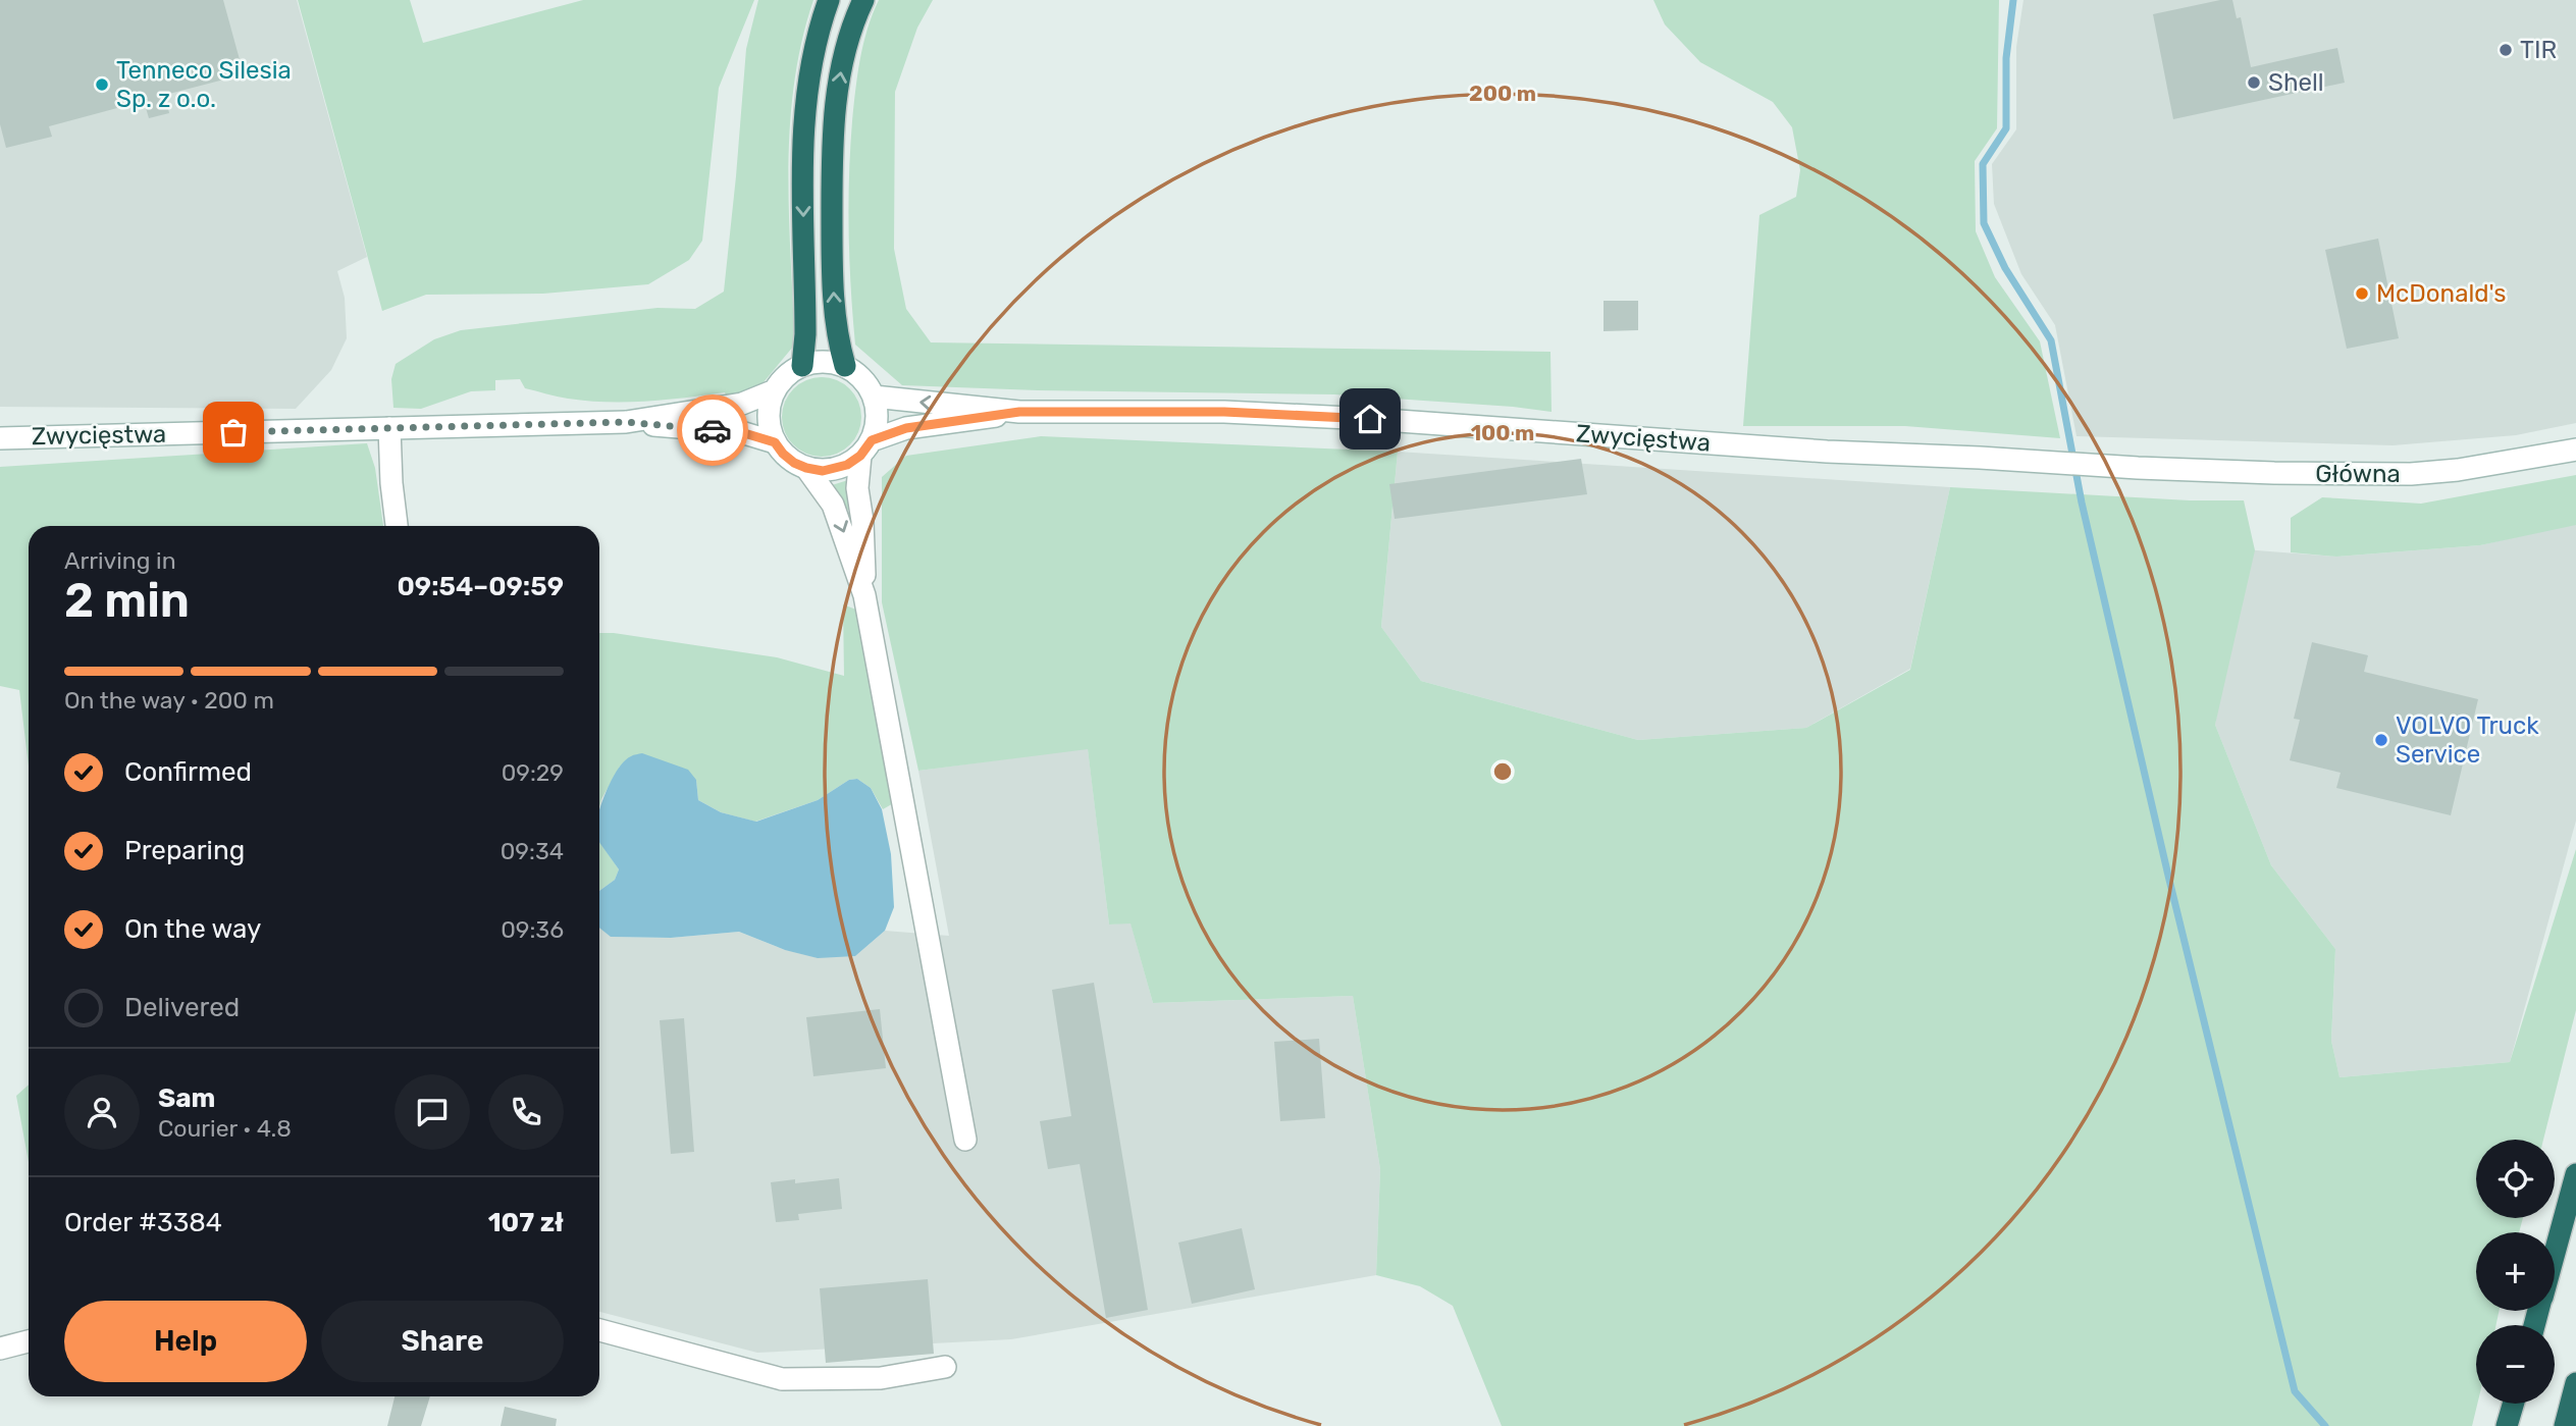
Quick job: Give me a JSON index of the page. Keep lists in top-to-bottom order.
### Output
{
  "streets": {
    "main road": ["Zwycięstwa", "Główna"]
  },
  "crossings": [
    ["Zwycięstwa", "Główna"]
  ],
  "places": [
    "TIR",
    "Shell",
    "Tenneco Silesia Sp. z o.o.",
    "McDonald's",
    "VOLVO Truck Service"
  ],
  "page": {
    "heading": ["2 min", "Arriving in", "09:54–09:59"],
    "panel": [
      "Sam",
      "Courier · 4.8",
      "Order #3384",
      "107 zł"
    ],
    "bar": "On the way · 200 m",
    "list": [
      ["Confirmed", "09:29"],
      ["Preparing", "09:34"],
      ["On the way", "09:36"],
      "Delivered"
    ],
    "map_buttons": ["+", "−"],
    "buttons": ["Help", "Share"]
  },
  "rings": ["200 m", "100 m"]
}
